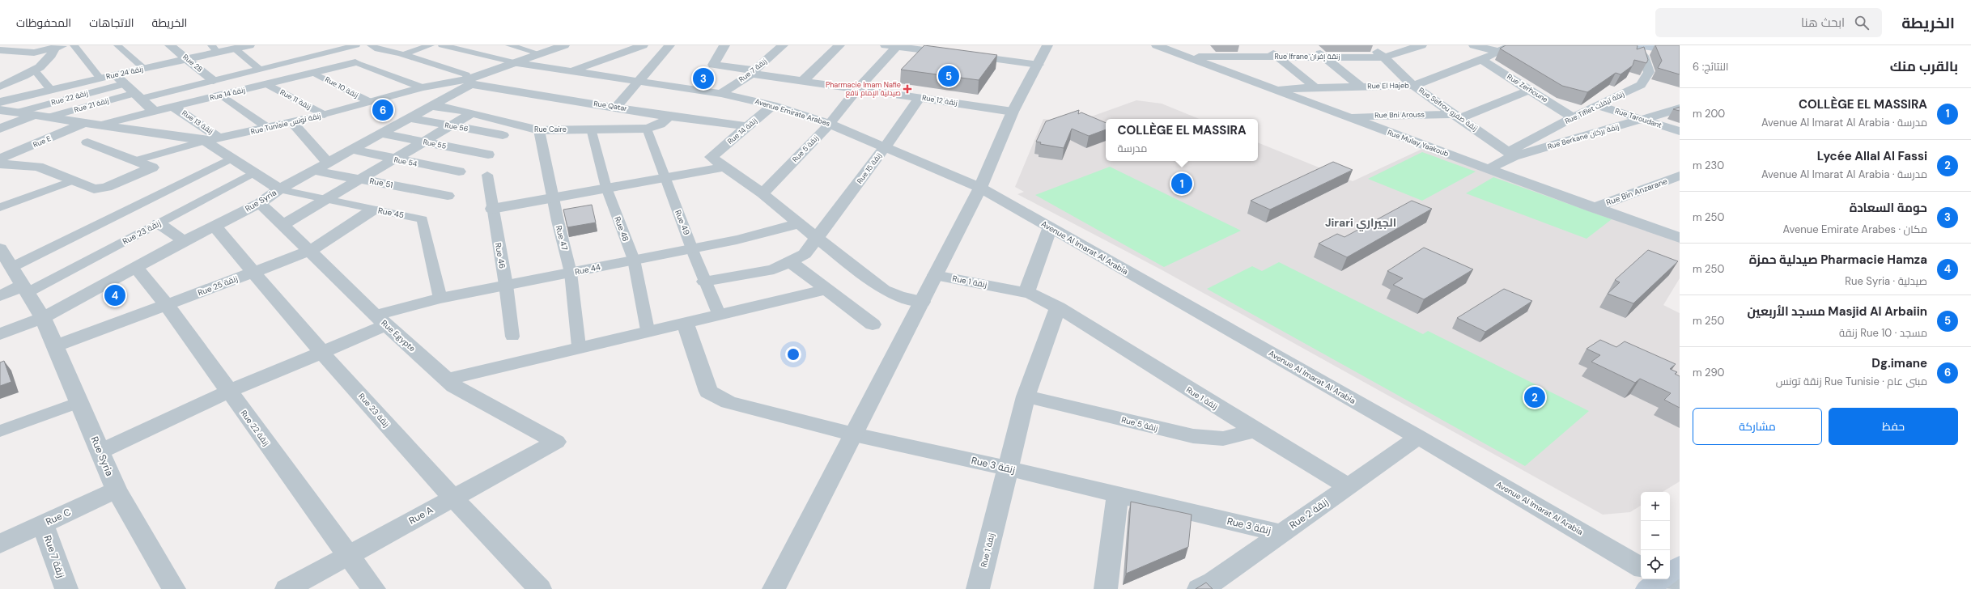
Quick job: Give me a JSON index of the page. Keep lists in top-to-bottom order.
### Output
{
  "streets": {
    "street": [
      "Rue Ifrane زنقة إفران",
      "Rue 28",
      "Rue 7 زنقة",
      "Rue 24 زنقة",
      "Rue El Hajeb",
      "Rue 10 زنقة",
      "Rue Zerhoune",
      "Rue 14 زنقة",
      "Rue 22 زنقة",
      "Rue 11 زنقة",
      "Rue 12 زنقة",
      "Rue 21 زنقة",
      "Rue Qatar",
      "Rue Tiflet زنقة تيفلت",
      "Rue Sefrou زنقة صفرو",
      "Avenue Emirate Arabes",
      "Rue Bni Arouss",
      "Rue Taroudant",
      "Rue 13 زنقة",
      "Rue Tunisie زنقة تونس",
      "Rue 56",
      "Rue Caire",
      "Rue Berkane زنقة بركان",
      "Rue E",
      "Rue Mulay Yaakoub",
      "Rue 55",
      "Rue 5 زنقة",
      "Rue 54",
      "Rue 15 زنقة",
      "Rue 51",
      "Rue Bin Anzarane",
      "Rue Syria",
      "Rue 45",
      "Rue 49",
      "Rue 48",
      "Rue 23 زنقة",
      "Rue 47",
      "Avenue Al Imarat Al Arabia",
      "Rue 46",
      "Rue 44",
      "Rue 1 زنقة",
      "Rue 25 زنقة",
      "Rue Egypte",
      "Rue 3 زنقة",
      "Rue 2 زنقة",
      "Rue A",
      "Rue C"
    ]
  },
  "crossings": [
    ["Rue Ifrane زنقة إفران", "Rue Sefrou زنقة صفرو"],
    ["Rue Ifrane زنقة إفران", "Rue Mulay Yaakoub"],
    ["Rue 28", "Rue 24 زنقة"],
    ["Rue 28", "Rue 21 زنقة"],
    ["Rue 7 زنقة", "Rue 12 زنقة"],
    ["Rue 7 زنقة", "Avenue Emirate Arabes"],
    ["Rue 7 زنقة", "Rue C"],
    ["Rue El Hajeb", "Rue Zerhoune"],
    ["Rue El Hajeb", "Rue Sefrou زنقة صفرو"],
    ["Rue El Hajeb", "Rue Mulay Yaakoub"],
    ["Rue 10 زنقة", "Rue 14 زنقة"],
    ["Rue 10 زنقة", "Rue Tunisie زنقة تونس"],
    ["Rue Zerhoune", "Rue Tiflet زنقة تيفلت"],
    ["Rue 14 زنقة", "Rue 11 زنقة"],
    ["Rue 14 زنقة", "Rue Qatar"],
    ["Rue 14 زنقة", "Avenue Emirate Arabes"],
    ["Rue 14 زنقة", "Rue 13 زنقة"],
    ["Rue 14 زنقة", "Rue Tunisie زنقة تونس"],
    ["Rue 22 زنقة", "Rue Tunisie زنقة تونس"],
    ["Rue 22 زنقة", "Rue Syria"],
    ["Rue 22 زنقة", "Rue 44"],
    ["Rue 22 زنقة", "Rue 25 زنقة"],
    ["Rue 22 زنقة", "Rue A"],
    ["Rue 11 زنقة", "Rue Tunisie زنقة تونس"],
    ["Rue 12 زنقة", "Rue 5 زنقة"],
    ["Rue 12 زنقة", "Rue 15 زنقة"],
    ["Rue 21 زنقة", "Rue Tunisie زنقة تونس"],
    ["Rue Qatar", "Rue Tunisie زنقة تونس"],
    ["Rue Qatar", "Rue Caire"],
    ["Rue Qatar", "Rue Syria"],
    ["Rue Tiflet زنقة تيفلت", "Rue Sefrou زنقة صفرو"],
    ["Rue Tiflet زنقة تيفلت", "Rue Taroudant"],
    ["Rue Tiflet زنقة تيفلت", "Rue Berkane زنقة بركان"],
    ["Rue Sefrou زنقة صفرو", "Rue Bni Arouss"],
    ["Rue Sefrou زنقة صفرو", "Rue Berkane زنقة بركان"],
    ["Avenue Emirate Arabes", "Rue Tunisie زنقة تونس"],
    ["Avenue Emirate Arabes", "Rue 5 زنقة"],
    ["Avenue Emirate Arabes", "Rue 15 زنقة"],
    ["Avenue Emirate Arabes", "Avenue Al Imarat Al Arabia"],
    ["Rue Bni Arouss", "Rue Mulay Yaakoub"],
    ["Rue Taroudant", "Rue Berkane زنقة بركان"],
    ["Rue 13 زنقة", "Rue Tunisie زنقة تونس"],
    ["Rue Tunisie زنقة تونس", "Rue E"],
    ["Rue Tunisie زنقة تونس", "Rue Syria"],
    ["Rue 56", "Rue Syria"],
    ["Rue Caire", "Rue Syria"],
    ["Rue Caire", "Rue 49"],
    ["Rue Caire", "Rue 48"],
    ["Rue Caire", "Rue 47"],
    ["Rue Berkane زنقة بركان", "Rue Mulay Yaakoub"],
    ["Rue Mulay Yaakoub", "Rue Bin Anzarane"],
    ["Rue 55", "Rue Syria"],
    ["Rue 5 زنقة", "Rue 1 زنقة"],
    ["Rue 54", "Rue Syria"],
    ["Rue 15 زنقة", "Rue 49"],
    ["Rue 51", "Rue Syria"],
    ["Rue Syria", "Rue 45"],
    ["Rue Syria", "Rue 23 زنقة"],
    ["Rue Syria", "Rue 44"],
    ["Rue Syria", "Rue 25 زنقة"],
    ["Rue Syria", "Rue Egypte"],
    ["Rue Syria", "Rue C"],
    ["Rue 45", "Rue 44"],
    ["Rue 45", "Rue 25 زنقة"],
    ["Rue 49", "Rue 44"],
    ["Rue 48", "Rue 44"],
    ["Rue 23 زنقة", "Rue 44"],
    ["Rue 23 زنقة", "Rue 25 زنقة"],
    ["Rue 23 زنقة", "Rue A"],
    ["Rue 47", "Rue 44"],
    ["Avenue Al Imarat Al Arabia", "Rue 2 زنقة"],
    ["Rue 46", "Rue 44"],
    ["Rue 44", "Rue Egypte"],
    ["Rue 1 زنقة", "Rue 3 زنقة"],
    ["Rue 1 زنقة", "Rue 2 زنقة"],
    ["Rue 25 زنقة", "Rue Egypte"],
    ["Rue Egypte", "Rue A"],
    ["Rue 3 زنقة", "Rue 2 زنقة"]
  ],
  "districts": ["Jirari الجيراري"],
  "places": {
    "health": ["Pharmacie Imam Nafie صيدلية الإمام نافع"]
  },
  "page": {
    "header": "الخريطة",
    "search": "ابحث هنا",
    "nav": ["الخريطة", "الاتجاهات", "المحفوظات"],
    "heading": ["بالقرب منك", "النتائج: 6"],
    "pins": [
      "5",
      "3",
      "6",
      "1",
      "4",
      "2"
    ],
    "list": [
      {
        "mark": "1",
        "name": "COLLÈGE EL MASSIRA",
        "note": "مدرسة · Avenue Al Imarat Al Arabia",
        "value": "200 m"
      },
      {
        "mark": "2",
        "name": "Lycée Allal Al Fassi",
        "note": "مدرسة · Avenue Al Imarat Al Arabia",
        "value": "230 m"
      },
      {
        "mark": "3",
        "name": "حومة السعادة",
        "note": "مكان · Avenue Emirate Arabes",
        "value": "250 m"
      },
      {
        "mark": "4",
        "name": "Pharmacie Hamza صيدلية حمزة",
        "note": "صيدلية · Rue Syria",
        "value": "250 m"
      },
      {
        "mark": "5",
        "name": "Masjid Al Arbaiin مسجد الأربعين",
        "note": "مسجد · Rue 10 زنقة",
        "value": "250 m"
      },
      {
        "mark": "6",
        "name": "Dg.imane",
        "note": "مبنى عام · Rue Tunisie زنقة تونس",
        "value": "290 m"
      }
    ],
    "popup": ["COLLÈGE EL MASSIRA", "مدرسة"],
    "buttons": ["حفظ", "مشاركة"],
    "map_buttons": ["+", "−"]
  }
}
